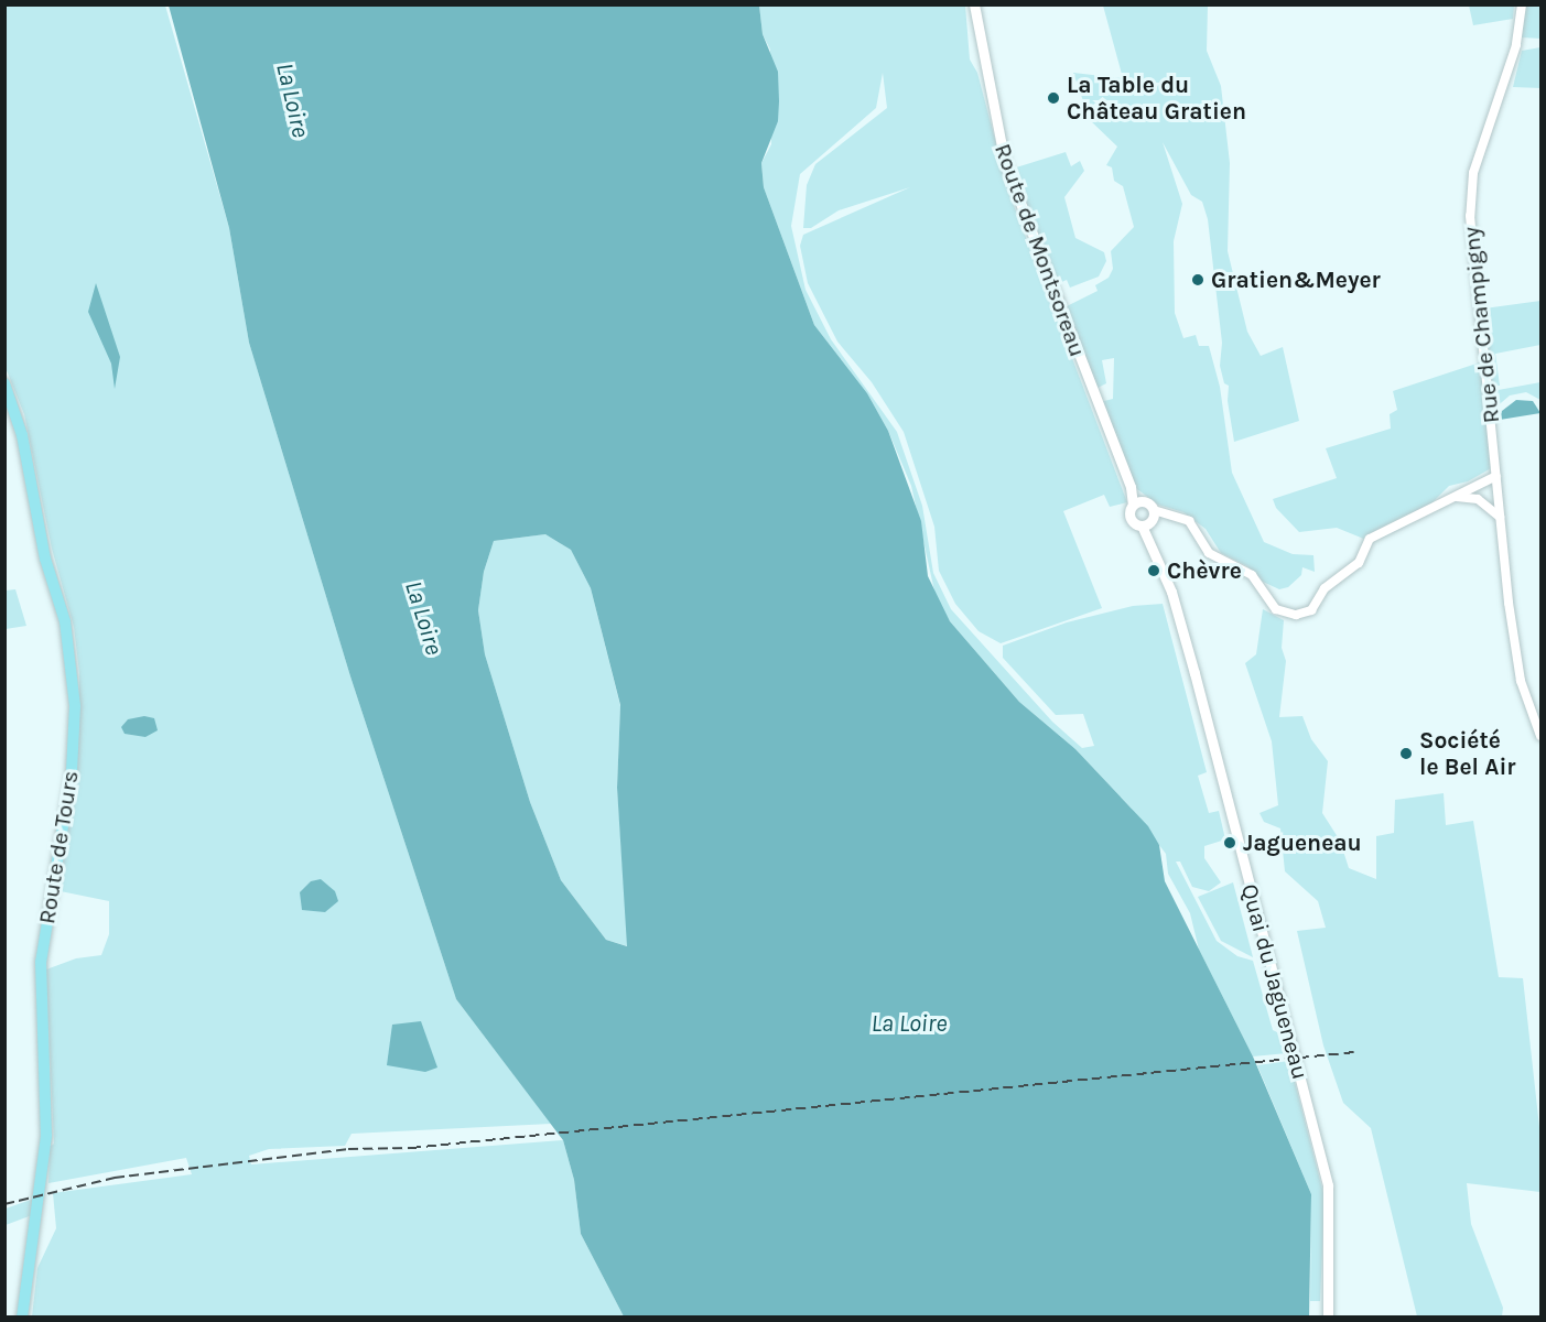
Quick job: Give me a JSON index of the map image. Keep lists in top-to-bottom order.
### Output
{
  "streets": {
    "main road": ["Route de Montsoreau", "Route de Tours", "Quai du Jagueneau"],
    "street": ["Rue de Champigny"]
  },
  "crossings": [
    ["Route de Montsoreau", "Quai du Jagueneau"]
  ],
  "water": ["La Loire"],
  "places": [
    "La Table du Château Gratien",
    "Gratien&Meyer",
    "Chèvre",
    "Société le Bel Air",
    "Jagueneau"
  ]
}
